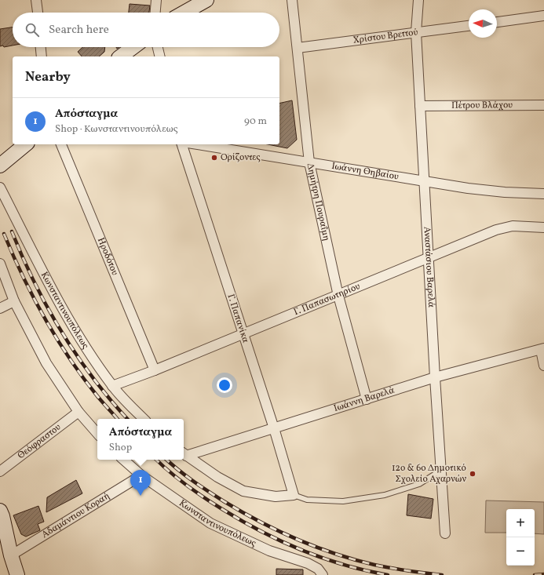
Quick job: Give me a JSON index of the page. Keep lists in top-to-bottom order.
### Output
{
  "streets": {
    "street": [
      "Χρίστου Βρεττού",
      "Πέτρου Βλάχου",
      "Ιωάννη Θηβαίου",
      "Δημήτρη Πουραΐμη",
      "Ηροδότου",
      "Αναστάσιου Βαρελά",
      "Γ. Παπασωτηρίου",
      "Κωνσταντινουπόλεως",
      "Γ. Παπανίκα",
      "Ιωάννη Βαρελά",
      "Θεόφραστου",
      "Αδαμάντιου Κοραή"
    ]
  },
  "crossings": [
    ["Χρίστου Βρεττού", "Δημήτρη Πουραΐμη"],
    ["Χρίστου Βρεττού", "Αναστάσιου Βαρελά"],
    ["Πέτρου Βλάχου", "Αναστάσιου Βαρελά"],
    ["Ιωάννη Θηβαίου", "Δημήτρη Πουραΐμη"],
    ["Ιωάννη Θηβαίου", "Αναστάσιου Βαρελά"],
    ["Δημήτρη Πουραΐμη", "Γ. Παπασωτηρίου"],
    ["Δημήτρη Πουραΐμη", "Ιωάννη Βαρελά"],
    ["Ηροδότου", "Γ. Παπασωτηρίου"],
    ["Αναστάσιου Βαρελά", "Γ. Παπασωτηρίου"],
    ["Αναστάσιου Βαρελά", "Ιωάννη Βαρελά"],
    ["Γ. Παπασωτηρίου", "Κωνσταντινουπόλεως"],
    ["Γ. Παπασωτηρίου", "Γ. Παπανίκα"],
    ["Κωνσταντινουπόλεως", "Αδαμάντιου Κοραή"],
    ["Γ. Παπανίκα", "Ιωάννη Βαρελά"]
  ],
  "places": ["Ορίζοντες", "12ο & 6ο Δημοτικό Σχολείο Αχαρνών"],
  "north": "left",
  "page": {
    "search": "Search here",
    "heading": "Nearby",
    "list": [
      {
        "mark": "1",
        "name": "Απόσταγμα",
        "note": "Shop · Κωνσταντινουπόλεως",
        "value": "90 m"
      }
    ],
    "popup": ["Απόσταγμα", "Shop"],
    "pins": "1",
    "map_buttons": ["+", "−"]
  }
}
